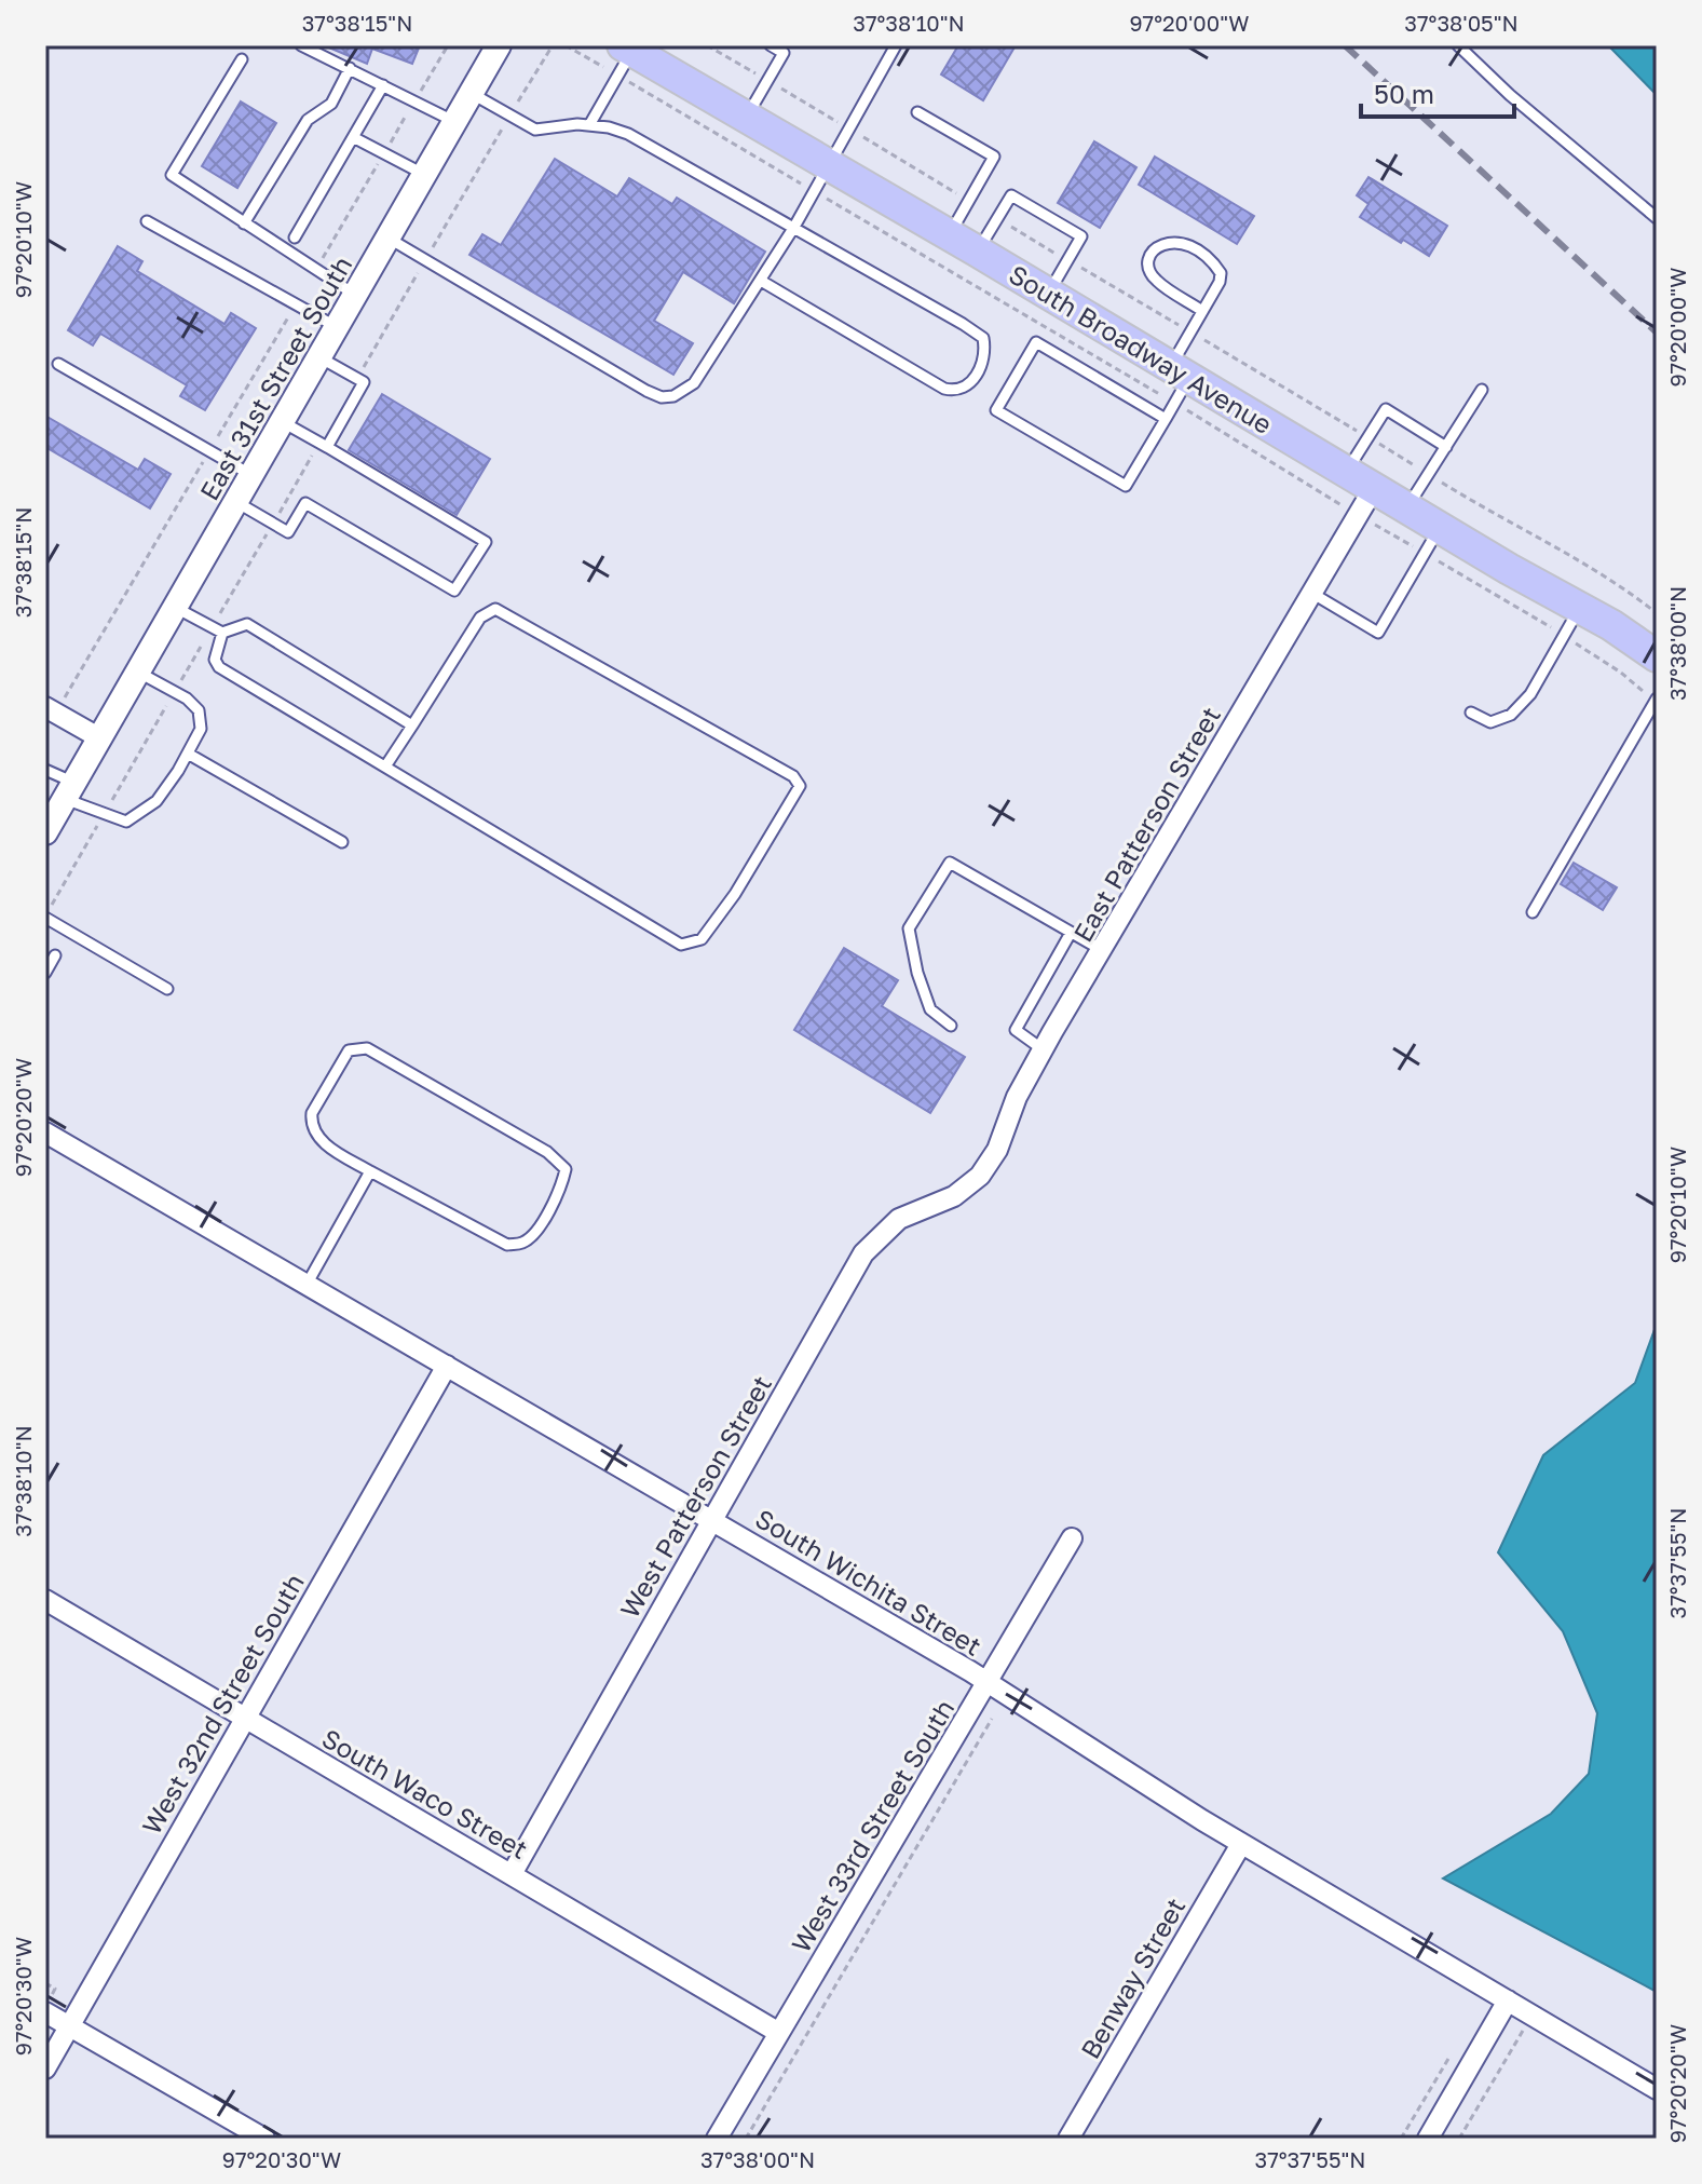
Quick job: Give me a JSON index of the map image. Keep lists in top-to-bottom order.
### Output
{
  "streets": {
    "main road": ["South Broadway Avenue"],
    "street": [
      "East 31st Street South",
      "East Patterson Street",
      "West Patterson Street",
      "South Wichita Street",
      "West 32nd Street South",
      "South Waco Street",
      "West 33rd Street South",
      "Benway Street"
    ]
  },
  "crossings": [
    ["South Broadway Avenue", "East Patterson Street"],
    ["East Patterson Street", "West Patterson Street"],
    ["West Patterson Street", "South Wichita Street"],
    ["West Patterson Street", "South Waco Street"],
    ["South Wichita Street", "West 32nd Street South"],
    ["South Wichita Street", "West 33rd Street South"],
    ["South Wichita Street", "Benway Street"],
    ["West 32nd Street South", "South Waco Street"],
    ["South Waco Street", "West 33rd Street South"]
  ],
  "scale_bar": "50 m",
  "coordinates": [
    "37°38'15\"N",
    "37°38'10\"N",
    "97°20'00\"W",
    "37°38'05\"N",
    "97°20'10\"W",
    "37°38'00\"N",
    "97°20'20\"W",
    "37°37'55\"N",
    "97°20'30\"W"
  ]
}
